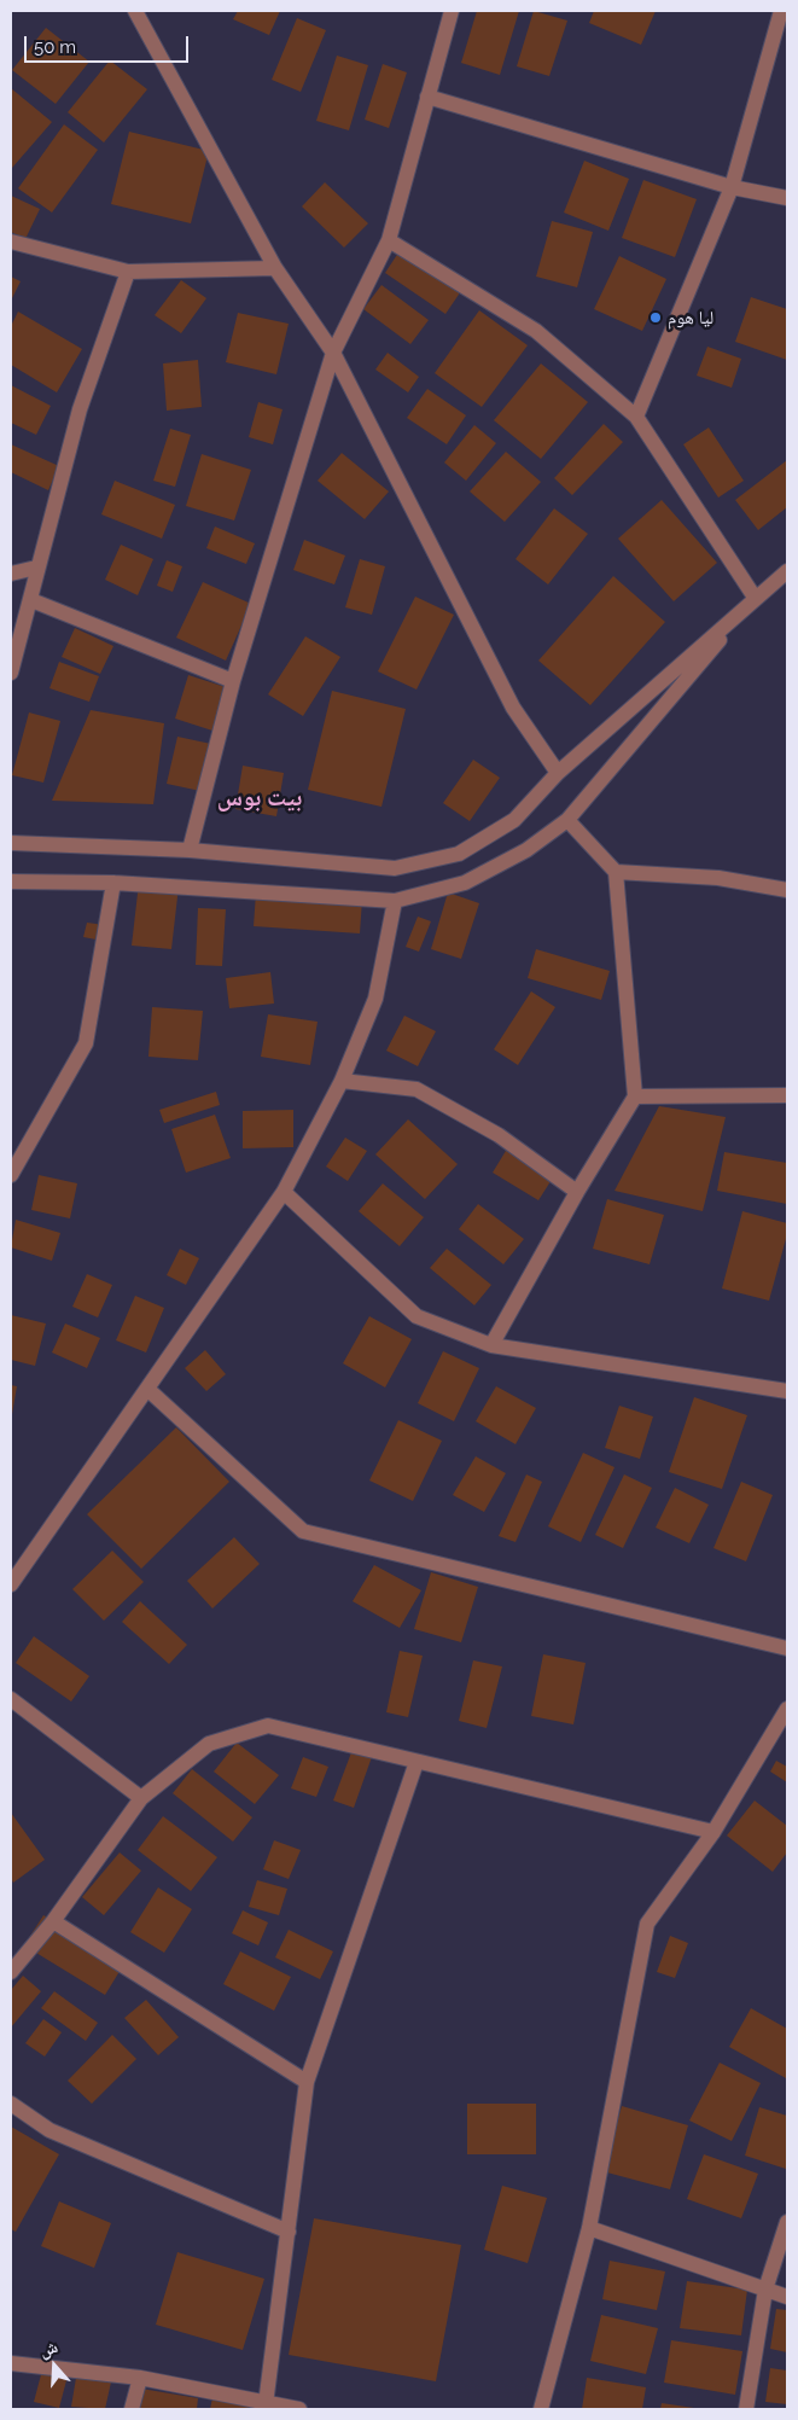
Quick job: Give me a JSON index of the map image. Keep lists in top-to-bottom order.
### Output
{
  "districts": ["بيت بوس"],
  "places": ["ليا هوم"],
  "scale_bar": "50 m",
  "north": "top"
}
